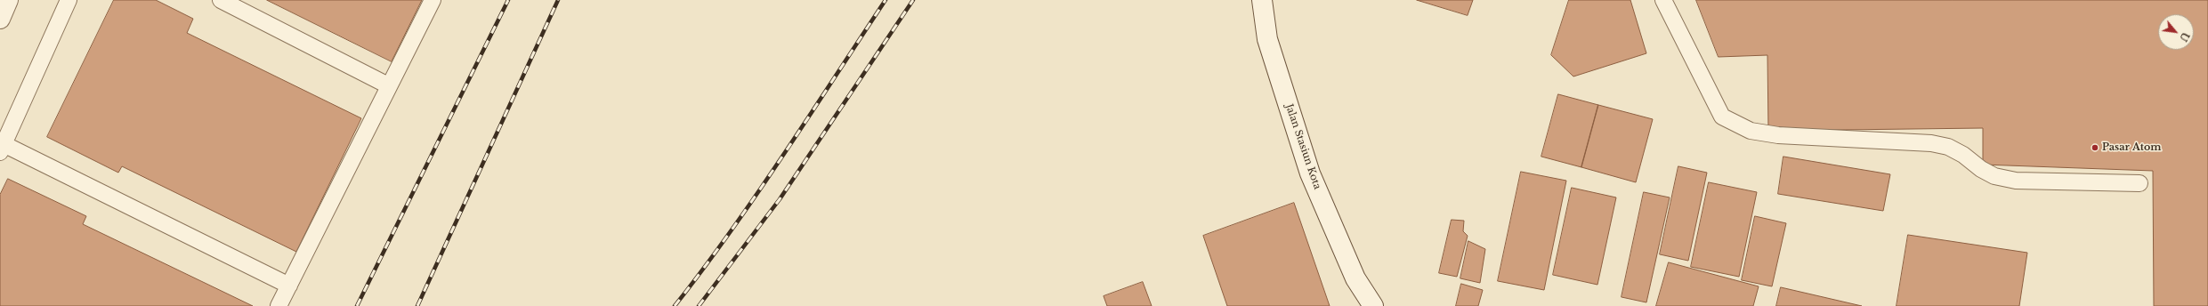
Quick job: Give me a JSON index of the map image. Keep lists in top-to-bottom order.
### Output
{
  "streets": {
    "main road": ["Jalan Stasiun Kota"]
  },
  "places": ["Pasar Atom"],
  "north": "bottom right"
}
